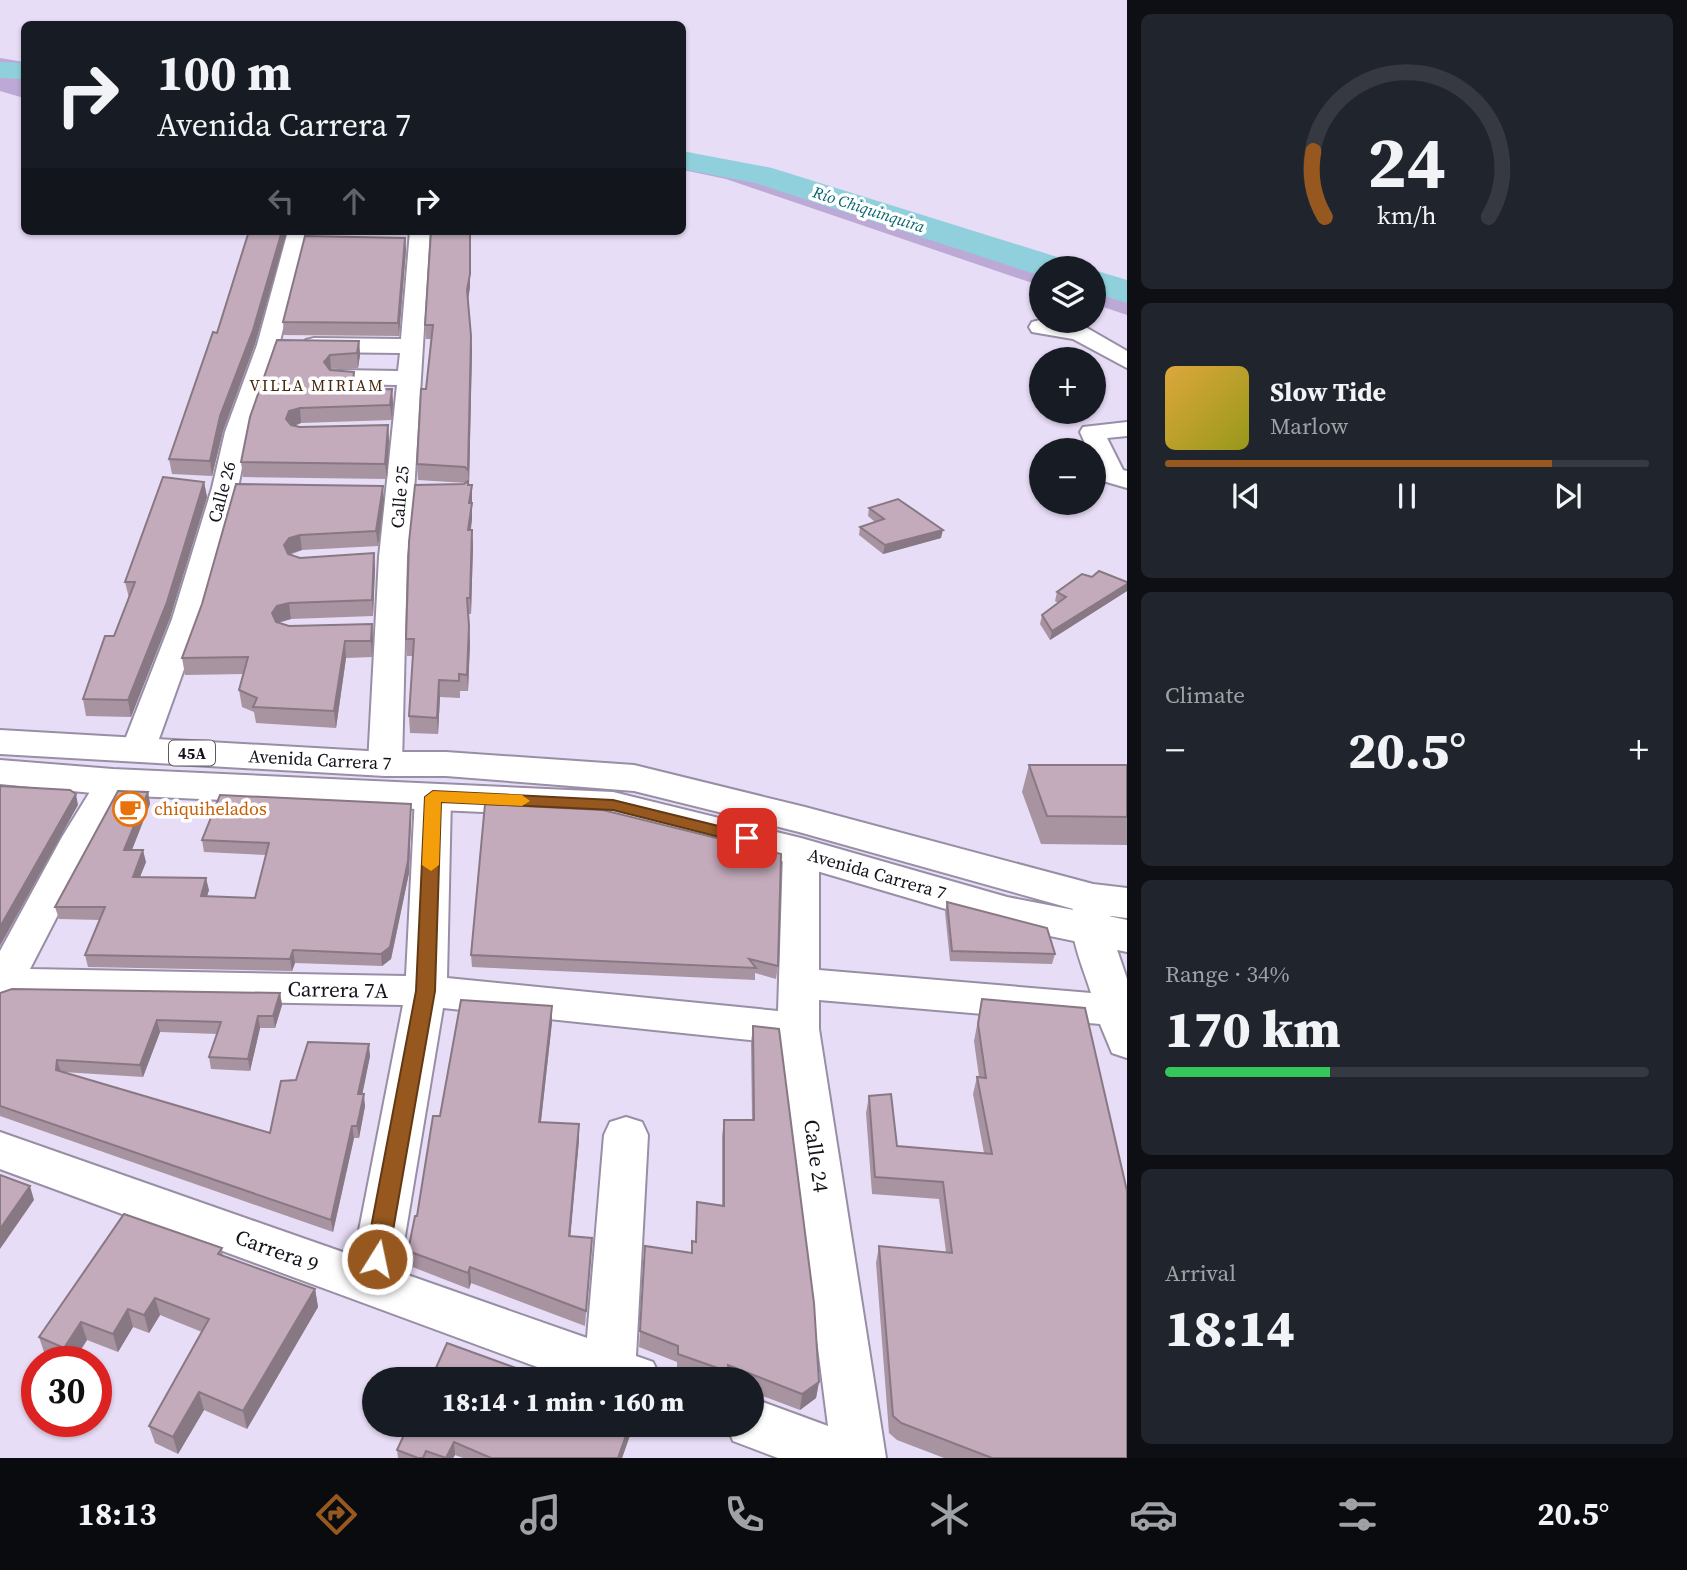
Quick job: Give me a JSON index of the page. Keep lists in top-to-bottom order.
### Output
{
  "streets": {
    "main road": ["45A", "Avenida Carrera 7"],
    "street": [
      "Calle 26",
      "Calle 25",
      "Carrera 7A",
      "Calle 24",
      "Carrera 9"
    ]
  },
  "crossings": [
    ["Calle 26", "Avenida Carrera 7"],
    ["Calle 25", "Avenida Carrera 7"],
    ["Avenida Carrera 7", "Calle 24"],
    ["Carrera 7A", "Calle 24"]
  ],
  "districts": ["VILLA MIRIAM"],
  "water": ["Río Chiquinquira"],
  "places": {
    "cafe": ["chiquihelados"]
  },
  "page": {
    "turn": ["100 m", "Avenida Carrera 7"],
    "map_buttons": ["+", "−"],
    "song": ["Slow Tide", "Marlow"],
    "tile": [
      "Climate",
      ["Range · 34%", "170 km"],
      ["Arrival", "18:14"]
    ],
    "heat": ["−", "20.5°", "+"],
    "limit": "30",
    "trip": "18:14 · 1 min · 160 m",
    "tabs": ["18:13", "20.5°"],
    "gauge": ["24", "km/h"]
  }
}
